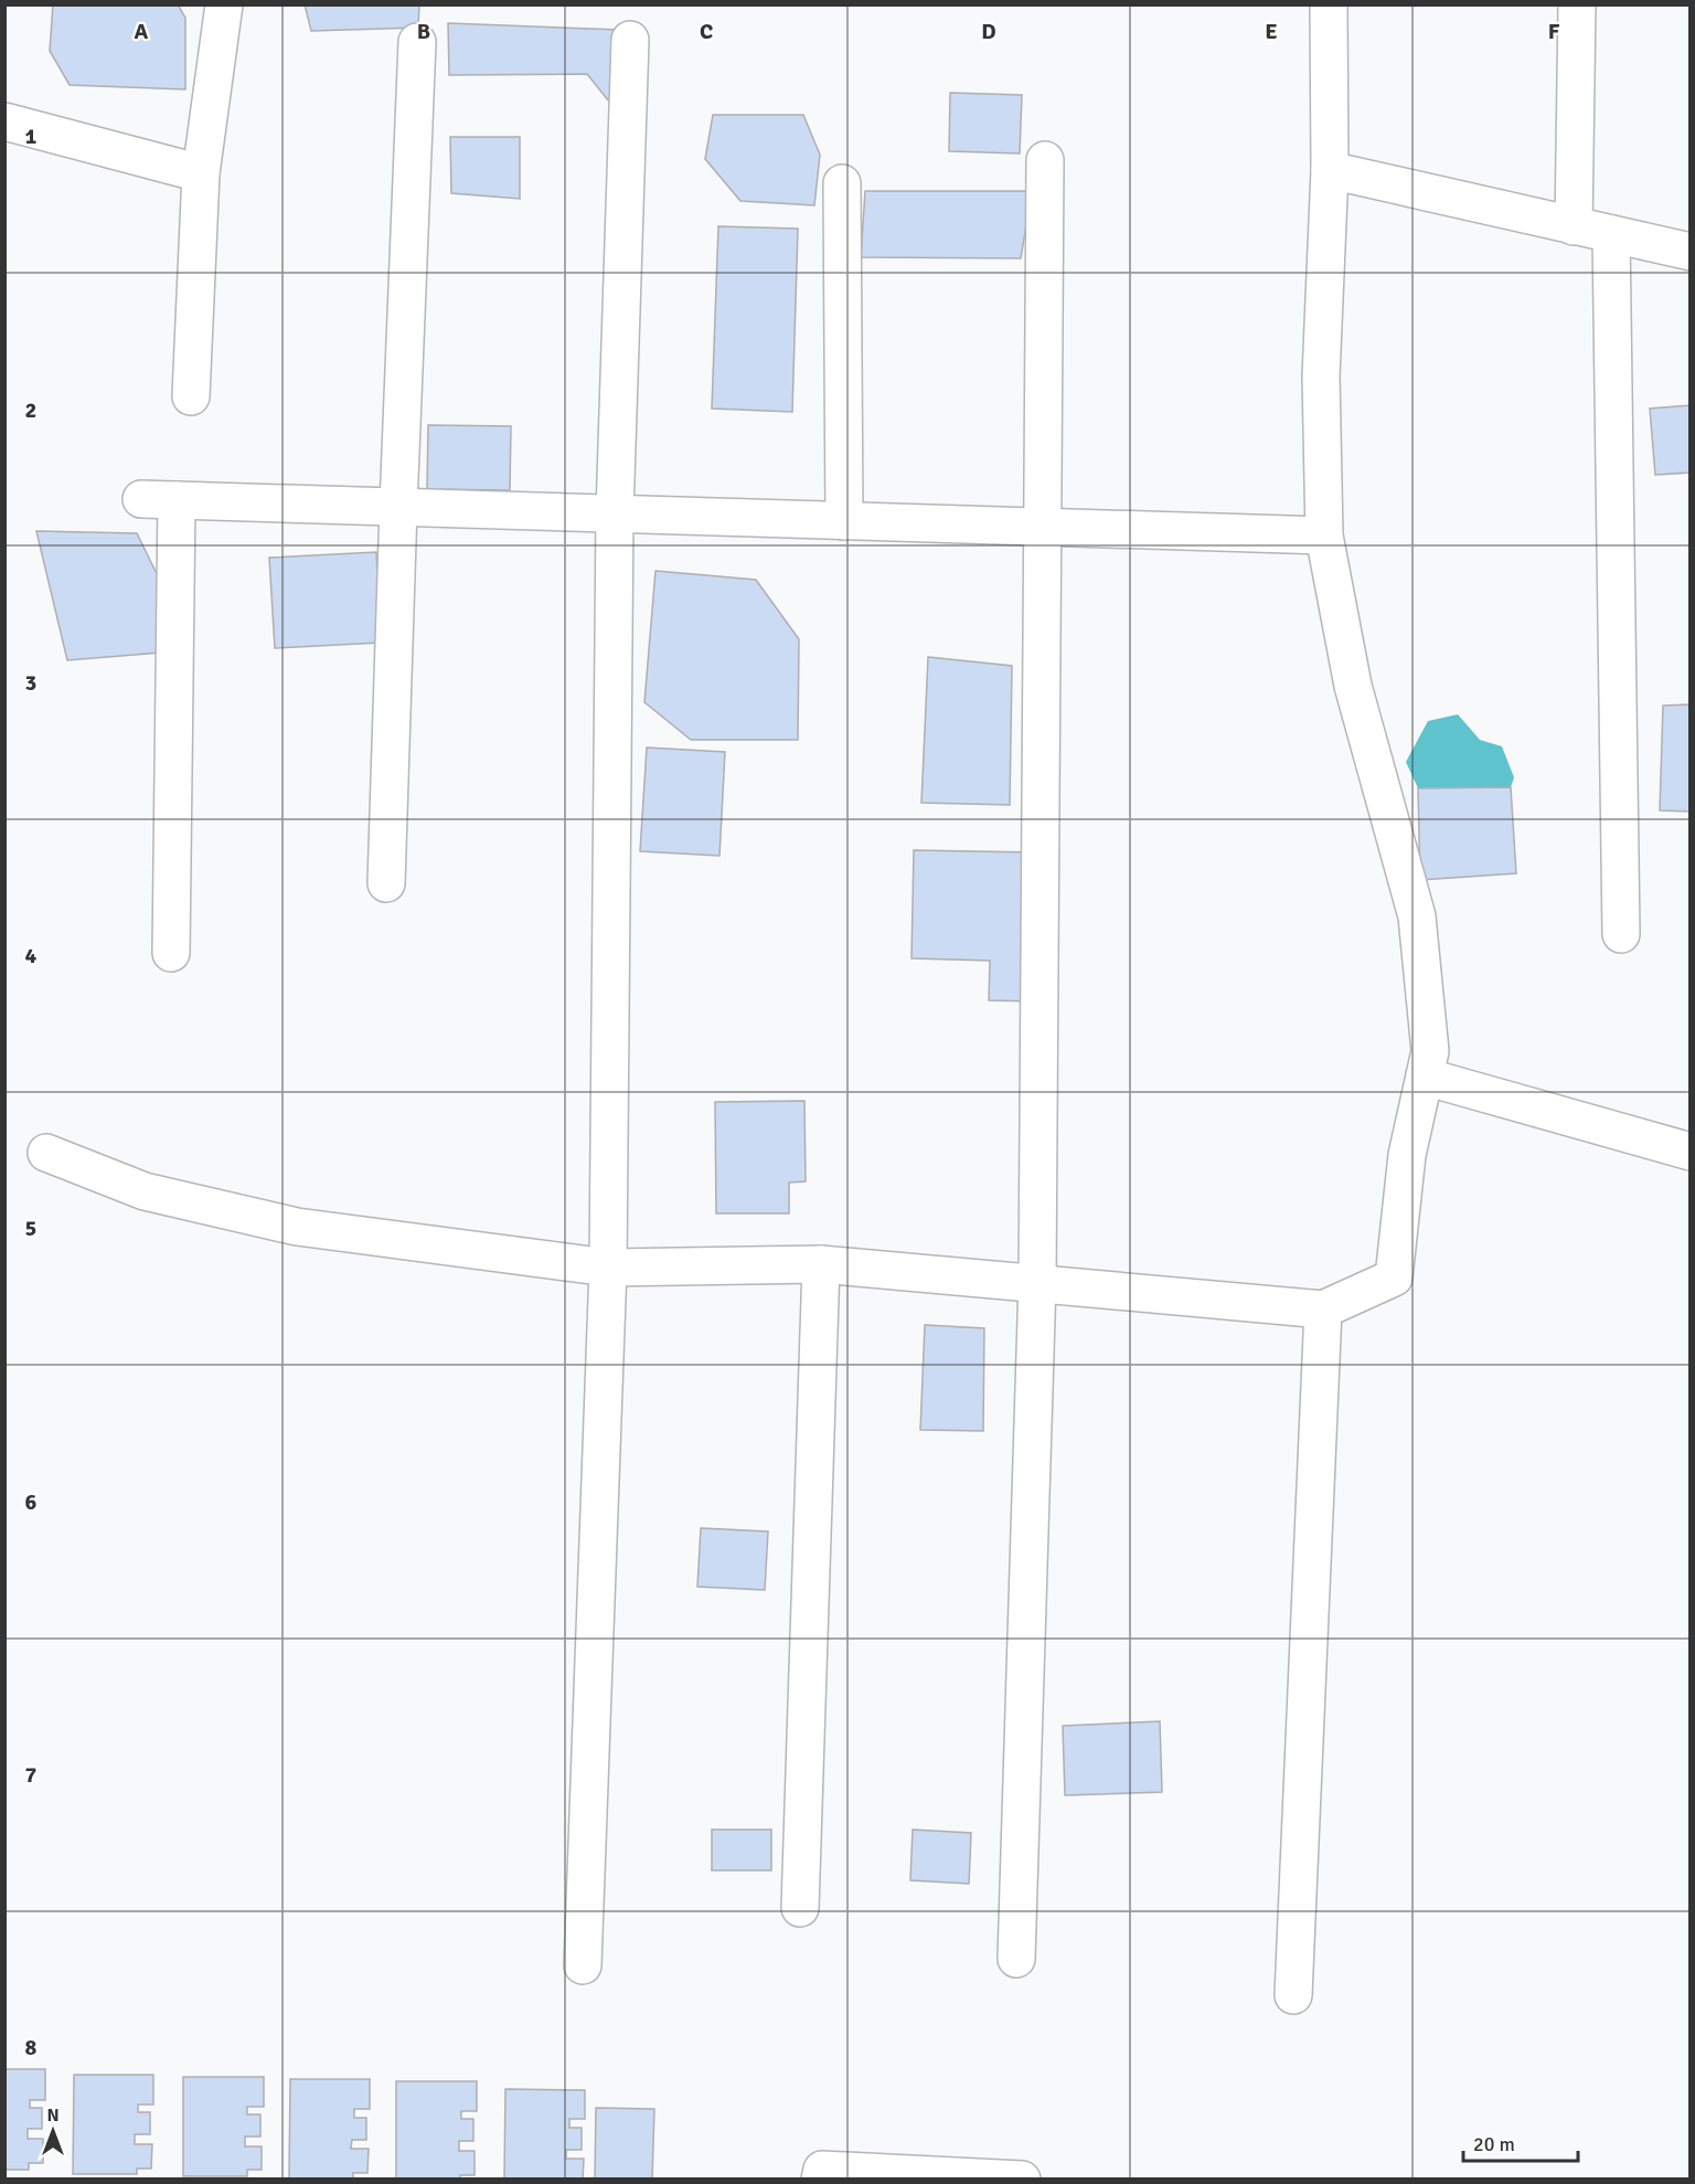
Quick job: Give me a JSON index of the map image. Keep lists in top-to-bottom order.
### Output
{
  "scale_bar": "20 m",
  "north": "top",
  "grid": {
    "columns": [
      "A",
      "B",
      "C",
      "D",
      "E",
      "F"
    ],
    "rows": [
      "1",
      "2",
      "3",
      "4",
      "5",
      "6",
      "7",
      "8"
    ]
  }
}
